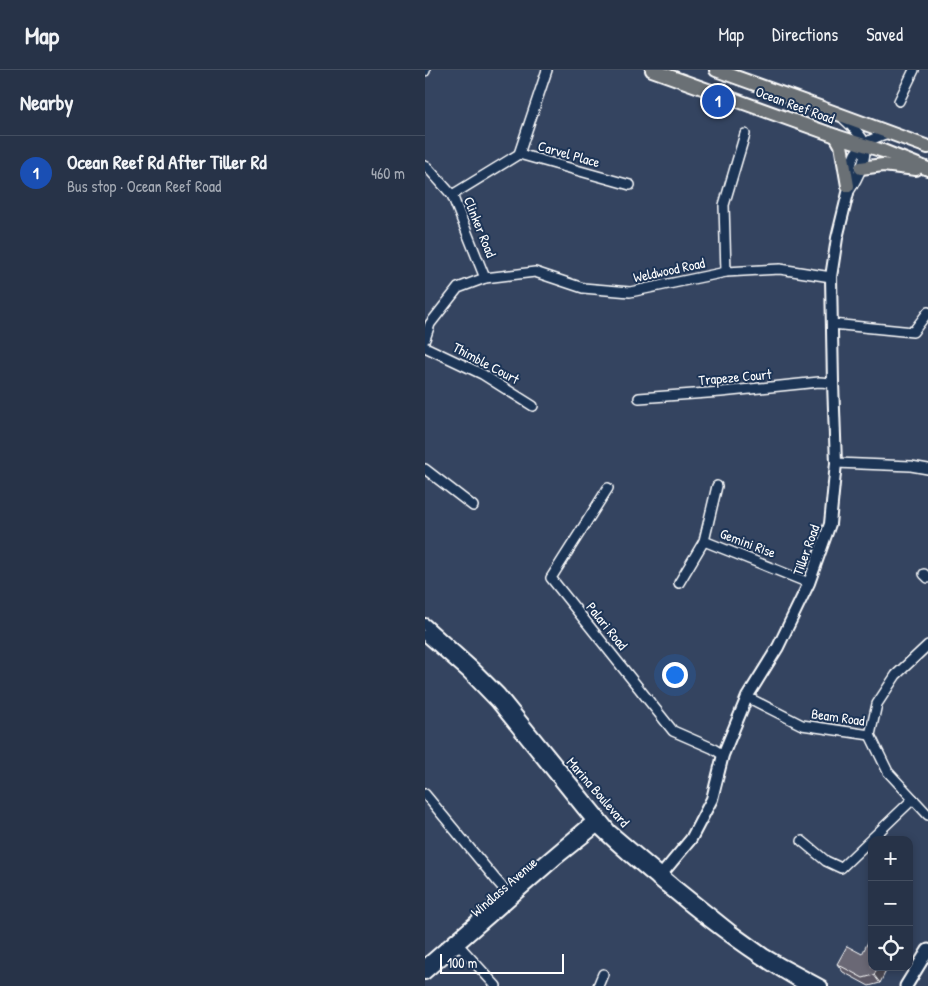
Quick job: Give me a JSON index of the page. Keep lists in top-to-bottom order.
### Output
{
  "streets": {
    "main road": ["Ocean Reef Road"],
    "street": [
      "Carvel Place",
      "Clinker Road",
      "Weldwood Road",
      "Thimble Court",
      "Trapeze Court",
      "Gemini Rise",
      "Tiller Road",
      "Palari Road",
      "Beam Road",
      "Marina Boulevard",
      "Windlass Avenue"
    ]
  },
  "crossings": [
    ["Ocean Reef Road", "Tiller Road"],
    ["Carvel Place", "Clinker Road"],
    ["Clinker Road", "Weldwood Road"],
    ["Weldwood Road", "Tiller Road"],
    ["Trapeze Court", "Tiller Road"],
    ["Gemini Rise", "Tiller Road"],
    ["Tiller Road", "Palari Road"],
    ["Tiller Road", "Beam Road"],
    ["Tiller Road", "Marina Boulevard"],
    ["Marina Boulevard", "Windlass Avenue"]
  ],
  "scale_bar": "100 m",
  "page": {
    "header": "Map",
    "nav": ["Map", "Directions", "Saved"],
    "heading": "Nearby",
    "pins": "1",
    "list": [
      {
        "mark": "1",
        "name": "Ocean Reef Rd After Tiller Rd",
        "note": "Bus stop · Ocean Reef Road",
        "value": "460 m"
      }
    ],
    "map_buttons": ["+", "−"],
    "scale": "100 m"
  }
}
